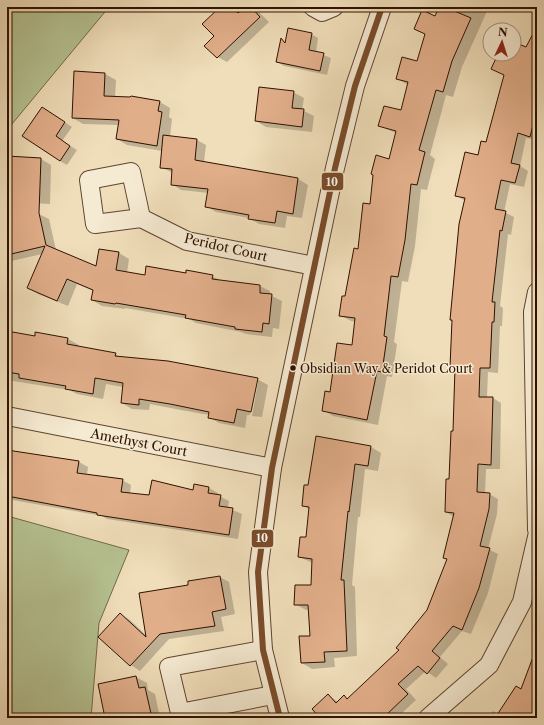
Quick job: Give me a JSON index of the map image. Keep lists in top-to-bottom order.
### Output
{
  "streets": {
    "street": ["Peridot Court", "Amethyst Court"]
  },
  "places": ["Obsidian Way & Peridot Court"],
  "lines": ["transit line 10"],
  "north": "top"
}
